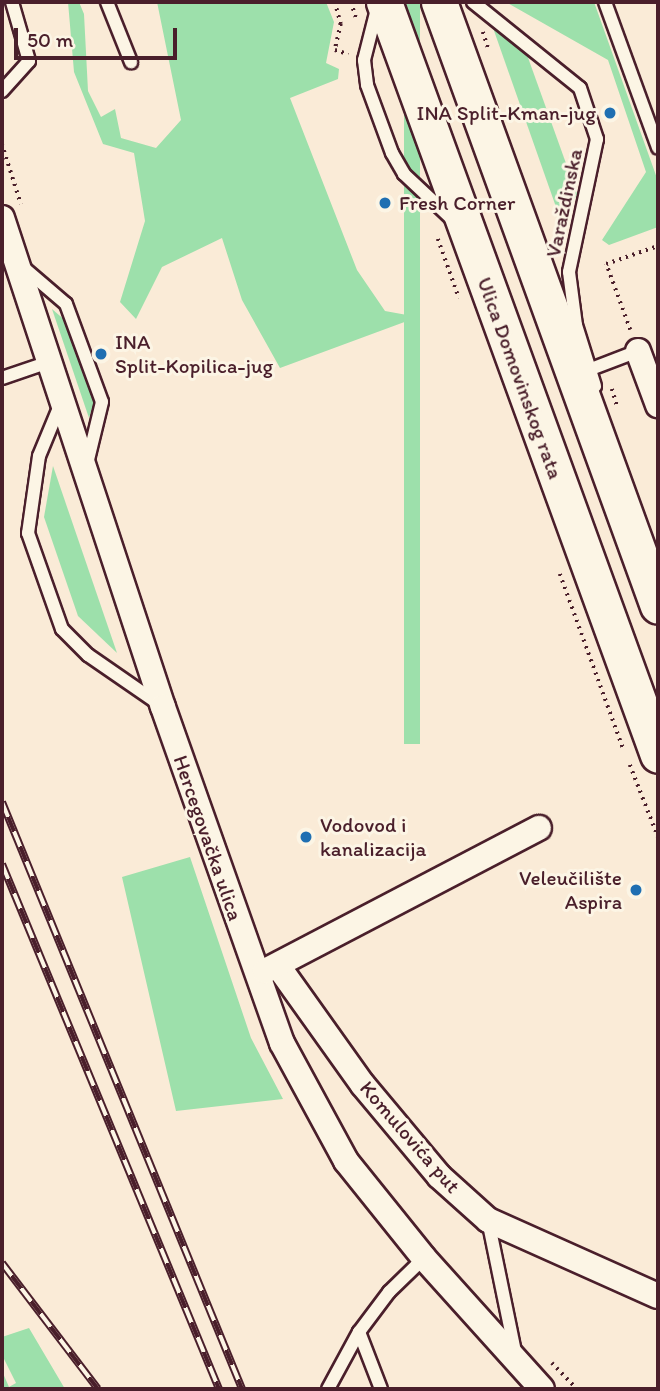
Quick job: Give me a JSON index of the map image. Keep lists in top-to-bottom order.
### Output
{
  "streets": {
    "main road": ["Ulica Domovinskog rata"],
    "street": ["Hercegovačka ulica", "Komulovića put"],
    "lane": ["Varaždinska"]
  },
  "places": [
    "INA Split-Kman-jug",
    "Fresh Corner",
    "INA Split-Kopilica-jug",
    "Vodovod i kanalizacija",
    "Veleučilište Aspira"
  ],
  "scale_bar": "50 m"
}
